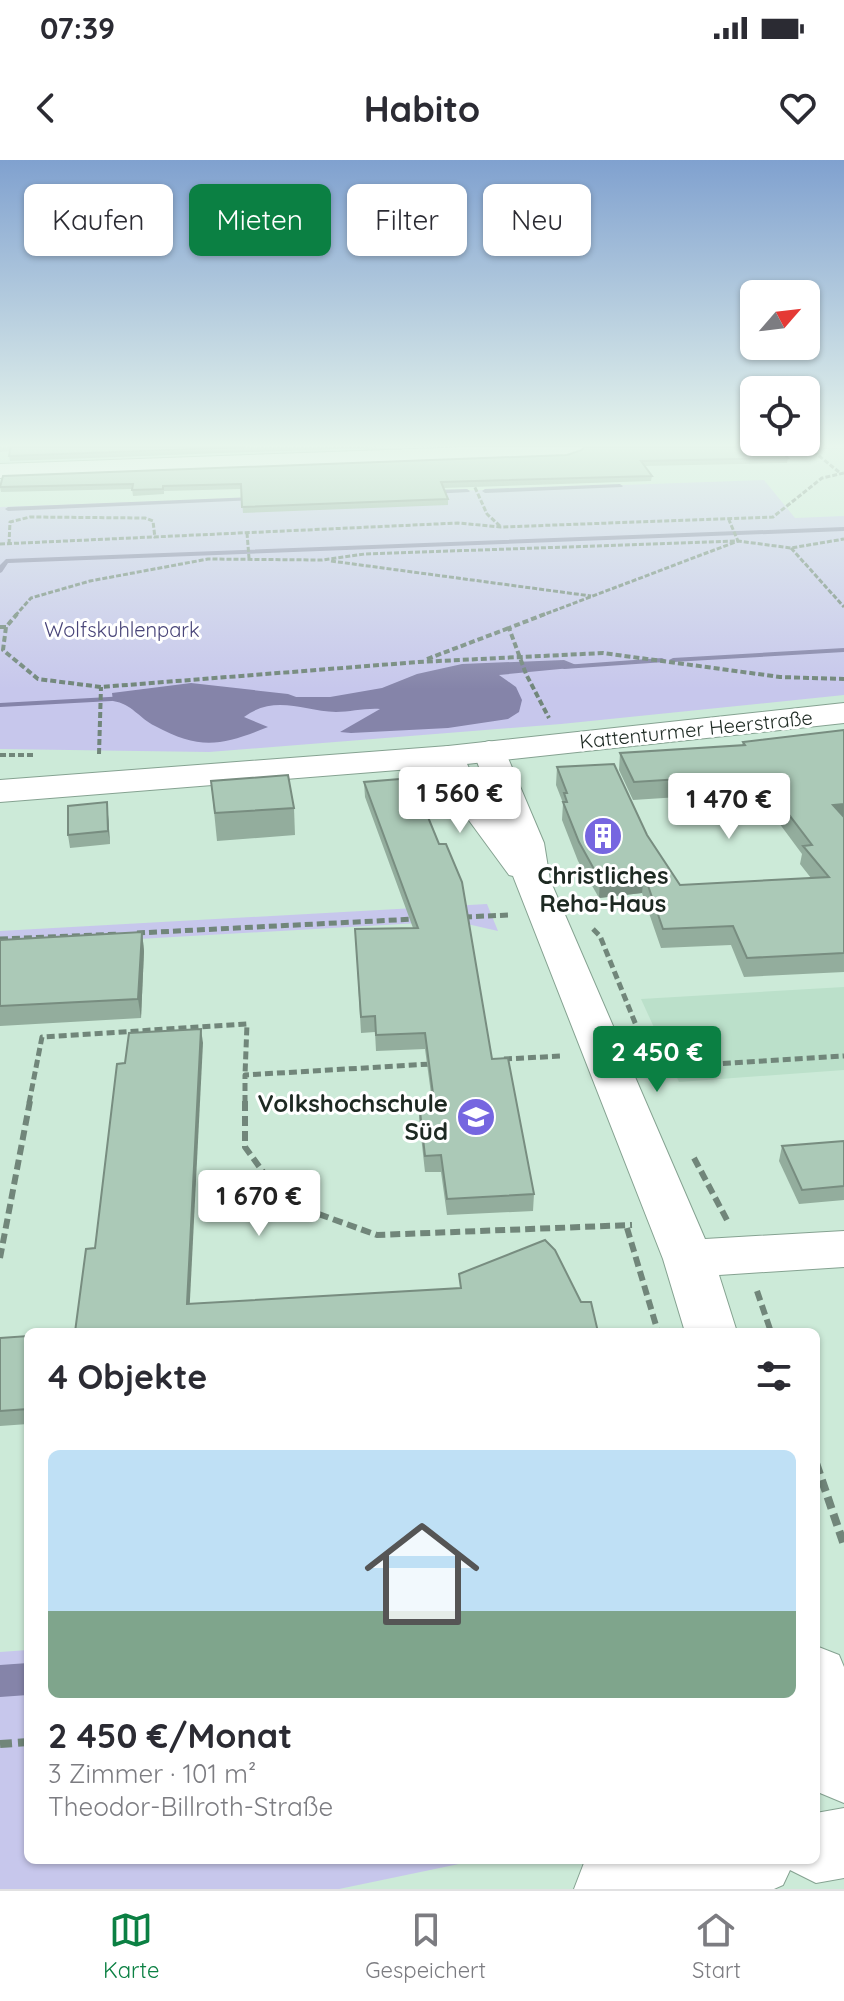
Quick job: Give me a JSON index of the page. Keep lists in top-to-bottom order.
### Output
{
  "streets": {
    "main road": ["Kattenturmer Heerstraße"]
  },
  "parks": ["Wolfskuhlenpark"],
  "places": {
    "building": ["Christliches Reha-Haus"],
    "school or university": ["Volkshochschule Süd"]
  },
  "north": "top right",
  "page": {
    "status": "07:39",
    "header": "Habito",
    "chip": [
      "Kaufen",
      "Mieten",
      "Filter",
      "Neu"
    ],
    "price": [
      "1 560 €",
      "1 470 €",
      "2 450 €",
      "1 670 €"
    ],
    "heading": "4 Objekte",
    "list": [
      {
        "name": "2 450 €/Monat",
        "note": "3 Zimmer · 101 m² · Theodor-Billroth-Straße"
      }
    ],
    "tabs": ["Karte", "Gespeichert", "Start"]
  }
}
